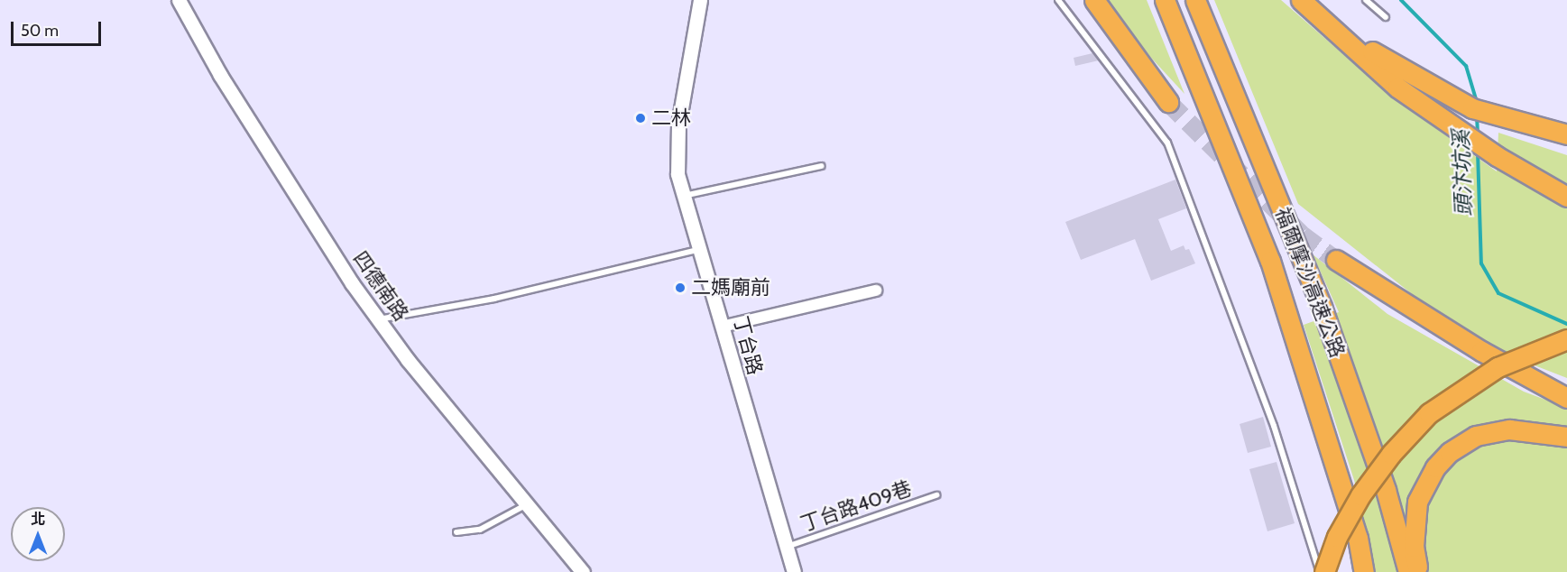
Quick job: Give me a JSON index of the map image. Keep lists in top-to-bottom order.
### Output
{
  "streets": {
    "highway": ["福爾摩沙高速公路"],
    "street": ["四德南路", "丁台路"],
    "lane": ["丁台路409巷"]
  },
  "crossings": [
    ["丁台路", "丁台路409巷"]
  ],
  "water": ["頭汴坑溪"],
  "places": ["二林", "二媽廟前"],
  "scale_bar": "50 m",
  "north": "top"
}
